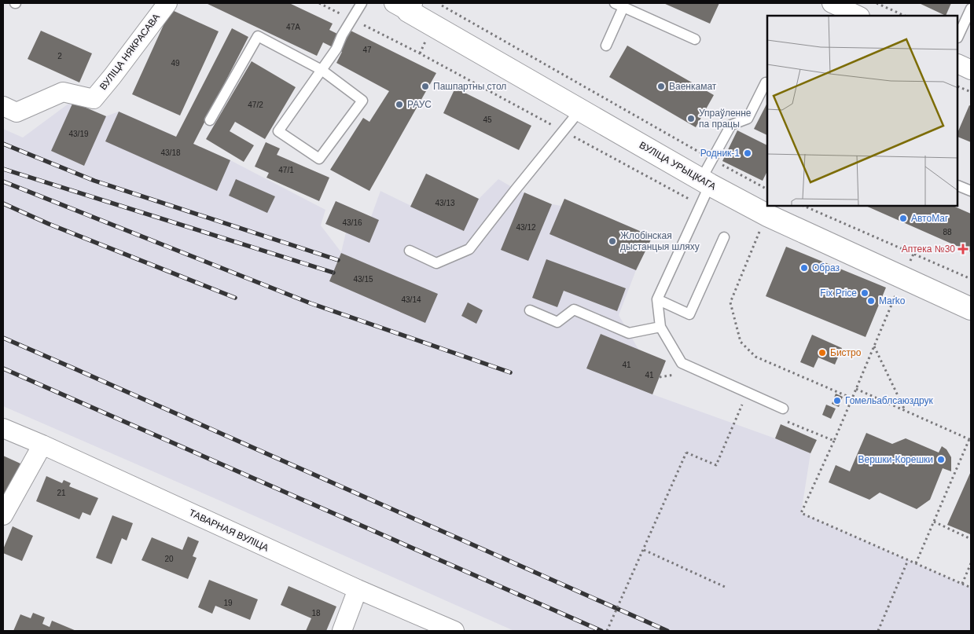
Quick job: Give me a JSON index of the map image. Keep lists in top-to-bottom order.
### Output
{
  "streets": {
    "main road": ["ВУЛІЦА УРЫЦКАГА"],
    "street": ["ВУЛІЦА НЯКРАСАВА", "ТАВАРНАЯ ВУЛІЦА"]
  },
  "places": {
    "other": [
      "Пашпартны стол",
      "Ваенкамат",
      "РАУС",
      "Упраўленне па працы",
      "Родник-1",
      "АвтоМаг",
      "Жлобінская дыстанцыя шляху",
      "Образ",
      "Fix Price",
      "Marko",
      "Бистро",
      "Гомельаблсаюздрук",
      "Вершки-Корешки"
    ],
    "health": ["Аптека №30"]
  },
  "house_numbers": [
    "47А",
    "47",
    "2",
    "49",
    "47/2",
    "45",
    "43/19",
    "43/18",
    "47/1",
    "43/13",
    "43/16",
    "43/12",
    "88",
    "43/15",
    "43/14",
    "41",
    "41",
    "21",
    "20",
    "19",
    "18"
  ]
}
